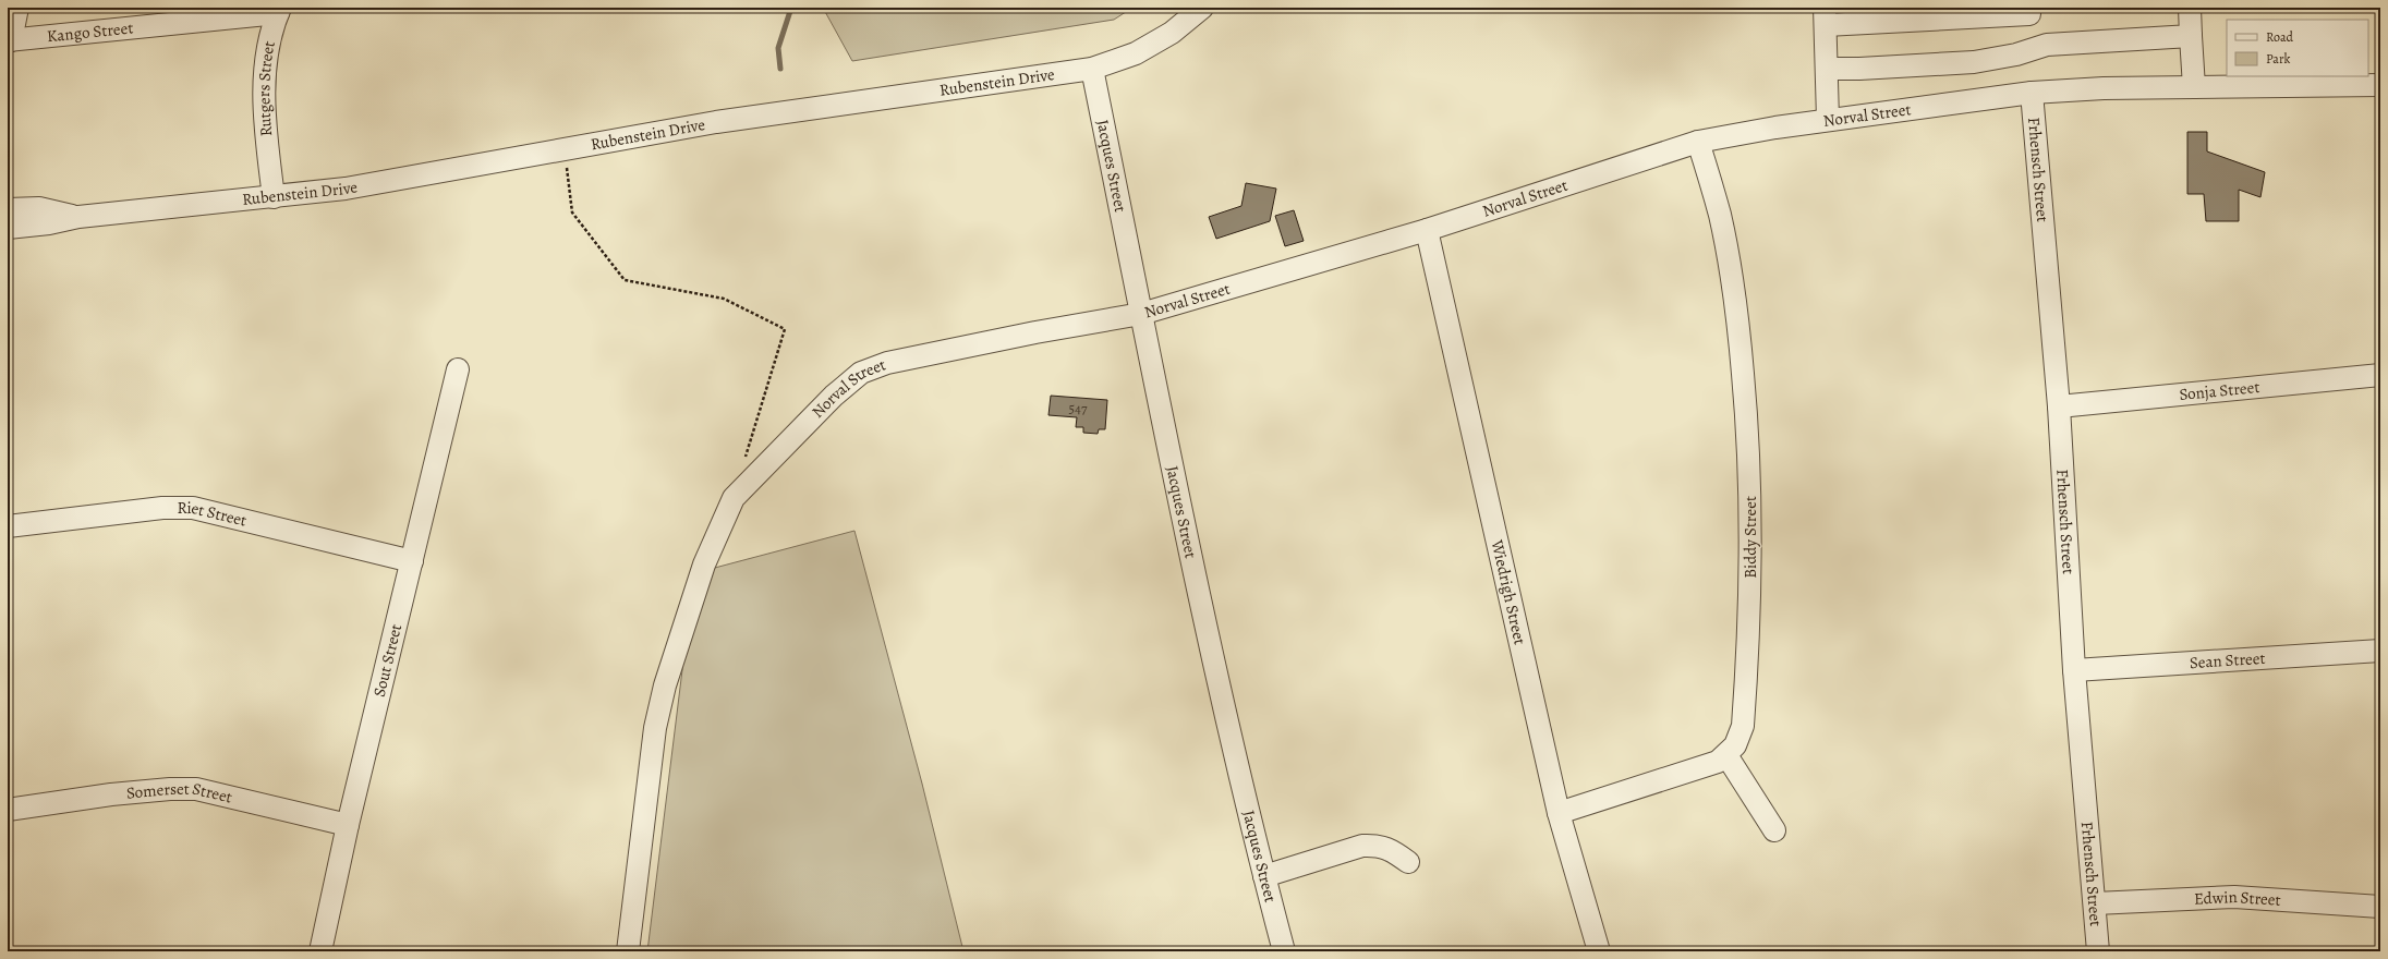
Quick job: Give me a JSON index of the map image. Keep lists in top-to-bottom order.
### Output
{
  "streets": {
    "street": [
      "Kango Street",
      "Rubenstein Drive",
      "Rutgers Street",
      "Norval Street",
      "Jacques Street",
      "Frhensch Street",
      "Sonja Street",
      "Riet Street",
      "Biddy Street",
      "Wiedrigh Street",
      "Sout Street",
      "Sean Street",
      "Somerset Street",
      "Edwin Street"
    ]
  },
  "crossings": [
    ["Kango Street", "Rutgers Street"],
    ["Rubenstein Drive", "Rutgers Street"],
    ["Rubenstein Drive", "Jacques Street"],
    ["Norval Street", "Jacques Street"],
    ["Norval Street", "Frhensch Street"],
    ["Norval Street", "Biddy Street"],
    ["Norval Street", "Wiedrigh Street"],
    ["Frhensch Street", "Sonja Street"],
    ["Frhensch Street", "Sean Street"],
    ["Frhensch Street", "Edwin Street"],
    ["Riet Street", "Sout Street"],
    ["Biddy Street", "Wiedrigh Street"],
    ["Sout Street", "Somerset Street"]
  ],
  "house_numbers": ["547"],
  "legend": ["Road", "Park"]
}
